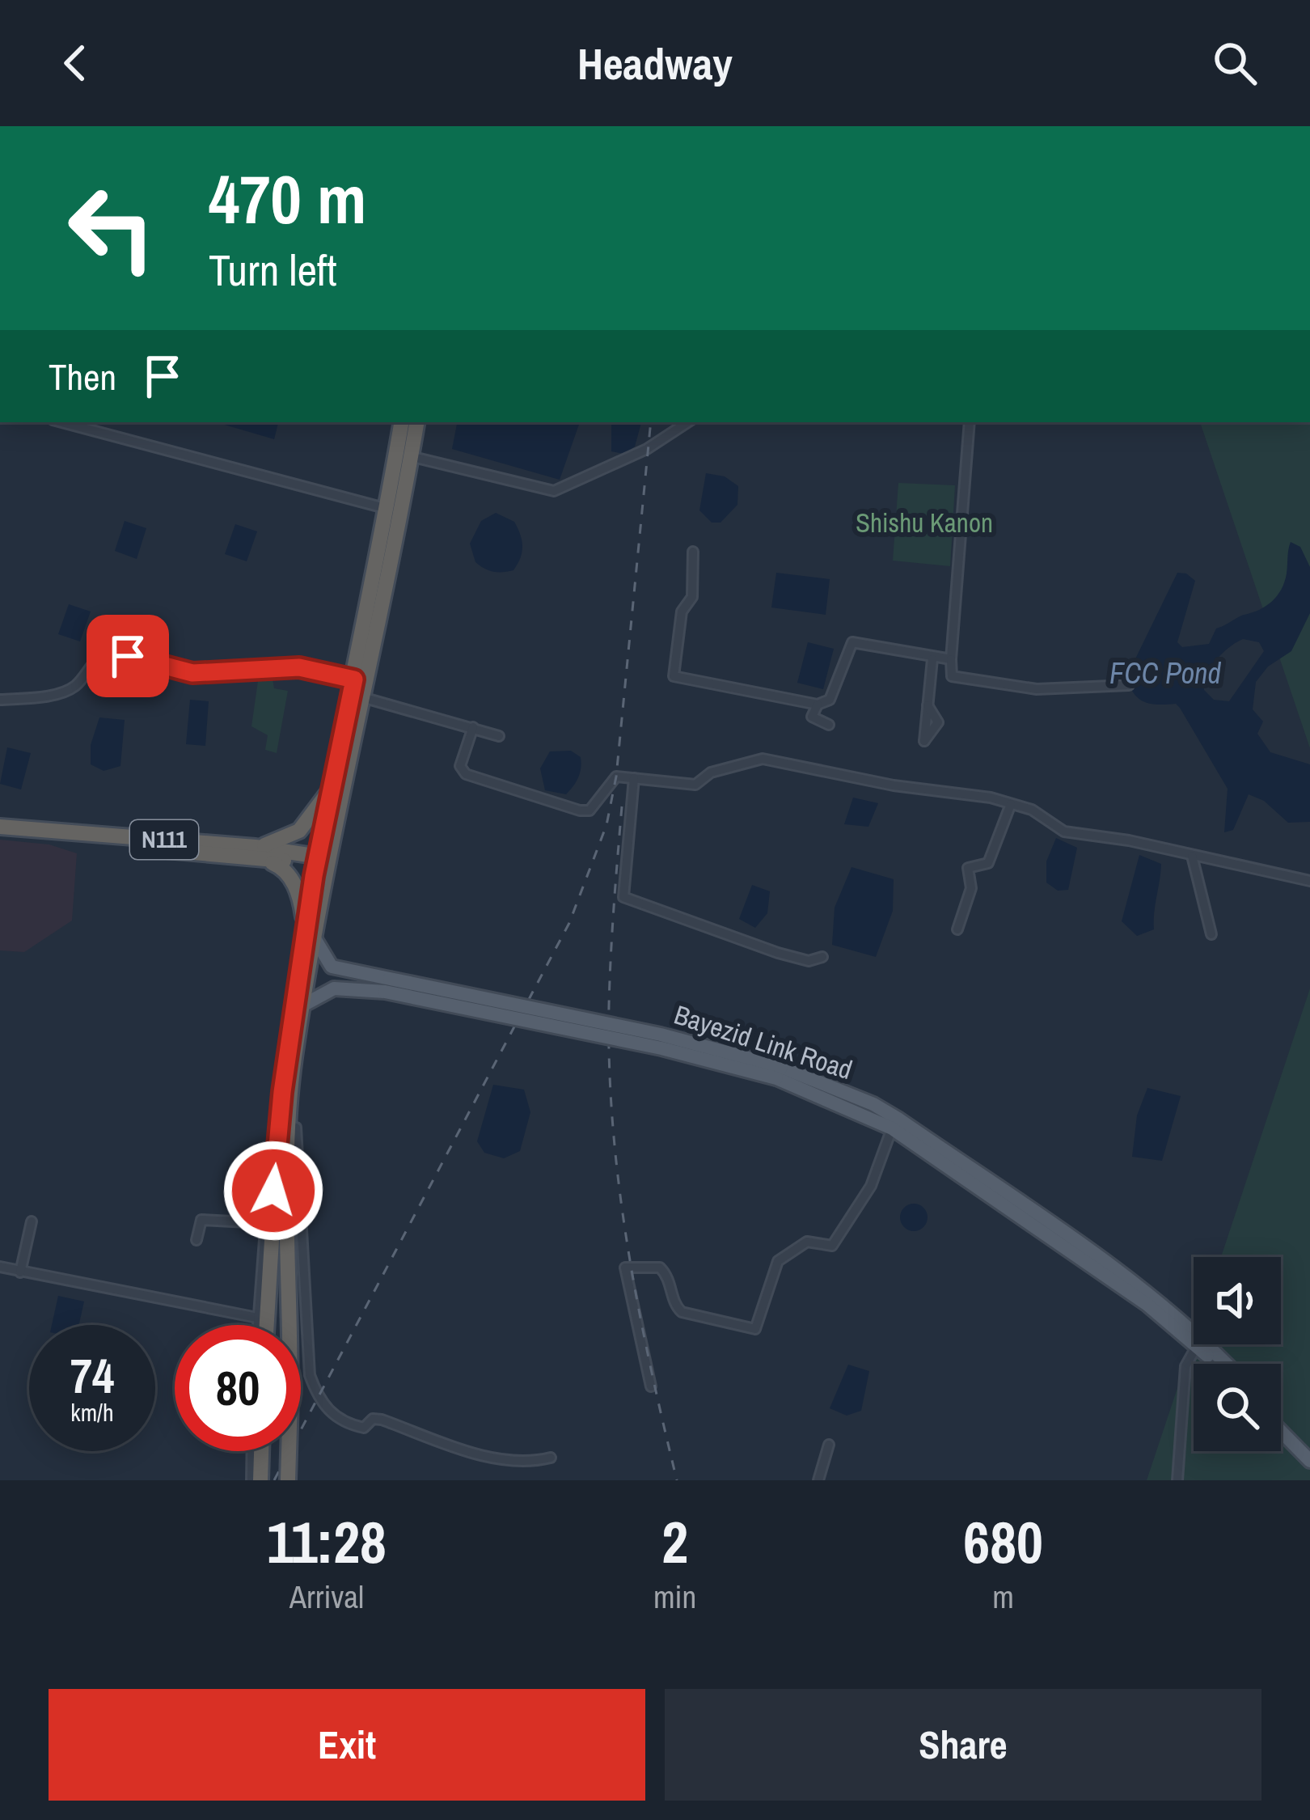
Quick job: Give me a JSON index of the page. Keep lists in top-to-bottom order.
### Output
{
  "streets": {
    "highway": ["N111"],
    "main road": ["Bayezid Link Road"]
  },
  "water": ["FCC Pond"],
  "parks": ["Shishu Kanon"],
  "page": {
    "header": "Headway",
    "turn": ["470 m", "Turn left"],
    "then": "Then",
    "speed": "74 km/h",
    "limit": "80",
    "eta": [
      "11:28",
      "Arrival",
      "2",
      "min",
      "680",
      "m"
    ],
    "buttons": ["Exit", "Share"]
  }
}
